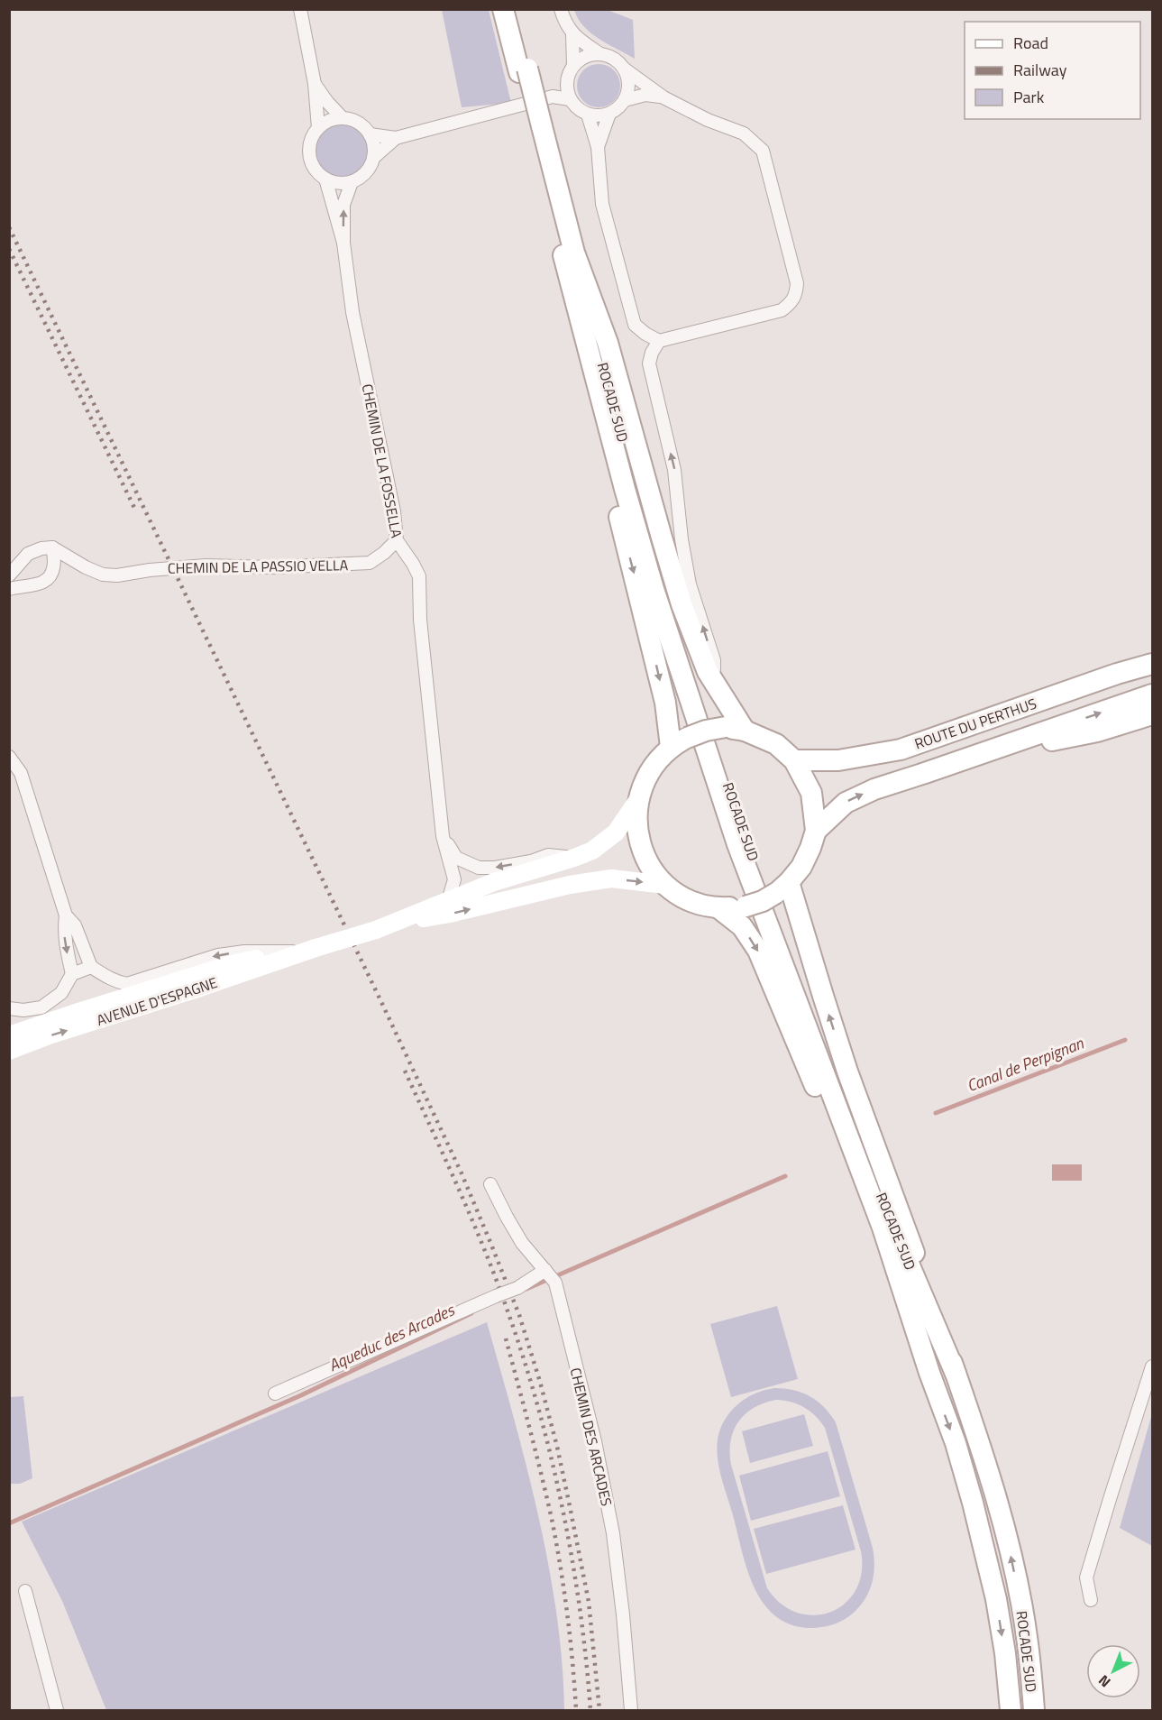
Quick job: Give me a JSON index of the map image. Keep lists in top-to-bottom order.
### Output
{
  "streets": {
    "main road": ["ROCADE SUD", "ROUTE DU PERTHUS", "AVENUE D'ESPAGNE"],
    "street": ["CHEMIN DE LA FOSSELLA", "CHEMIN DE LA PASSIO VELLA", "CHEMIN DES ARCADES"]
  },
  "crossings": [
    ["ROCADE SUD", "ROUTE DU PERTHUS"],
    ["ROCADE SUD", "AVENUE D'ESPAGNE"],
    ["CHEMIN DE LA FOSSELLA", "CHEMIN DE LA PASSIO VELLA"],
    ["CHEMIN DE LA FOSSELLA", "AVENUE D'ESPAGNE"],
    ["ROUTE DU PERTHUS", "AVENUE D'ESPAGNE"]
  ],
  "water": ["Canal de Perpignan", "Aqueduc des Arcades"],
  "legend": ["Road", "Railway", "Park"],
  "north": "bottom left"
}
